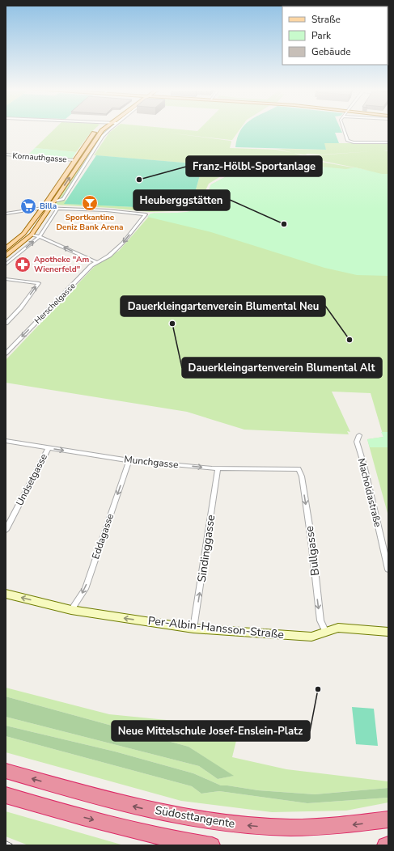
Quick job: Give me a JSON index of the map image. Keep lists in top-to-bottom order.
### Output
{
  "streets": {
    "highway": ["Südosttangente"],
    "street": [
      "Kornauthgasse",
      "Herschelgasse",
      "Munchgasse",
      "Undsetgasse",
      "Macholdastraße",
      "Eddagasse",
      "Sindinggasse",
      "Bullgasse",
      "Per-Albin-Hansson-Straße"
    ]
  },
  "crossings": [
    ["Munchgasse", "Undsetgasse"],
    ["Munchgasse", "Eddagasse"],
    ["Munchgasse", "Sindinggasse"],
    ["Munchgasse", "Bullgasse"],
    ["Eddagasse", "Per-Albin-Hansson-Straße"],
    ["Sindinggasse", "Per-Albin-Hansson-Straße"],
    ["Bullgasse", "Per-Albin-Hansson-Straße"]
  ],
  "one_way": [
    "Munchgasse",
    "Eddagasse",
    "Sindinggasse",
    "Bullgasse",
    "Per-Albin-Hansson-Straße"
  ],
  "places": {
    "other": [
      "Franz-Hölbl-Sportanlage",
      "Heuberggstätten",
      "Dauerkleingartenverein Blumental Alt",
      "Dauerkleingartenverein Blumental Neu",
      "Neue Mittelschule Josef-Enslein-Platz"
    ],
    "bar": ["Sportkantine Deniz Bank Arena"],
    "supermarket": ["Billa"],
    "pharmacy": ["Apotheke \"Am Wienerfeld\""]
  },
  "legend": ["Straße", "Park", "Gebäude"]
}
